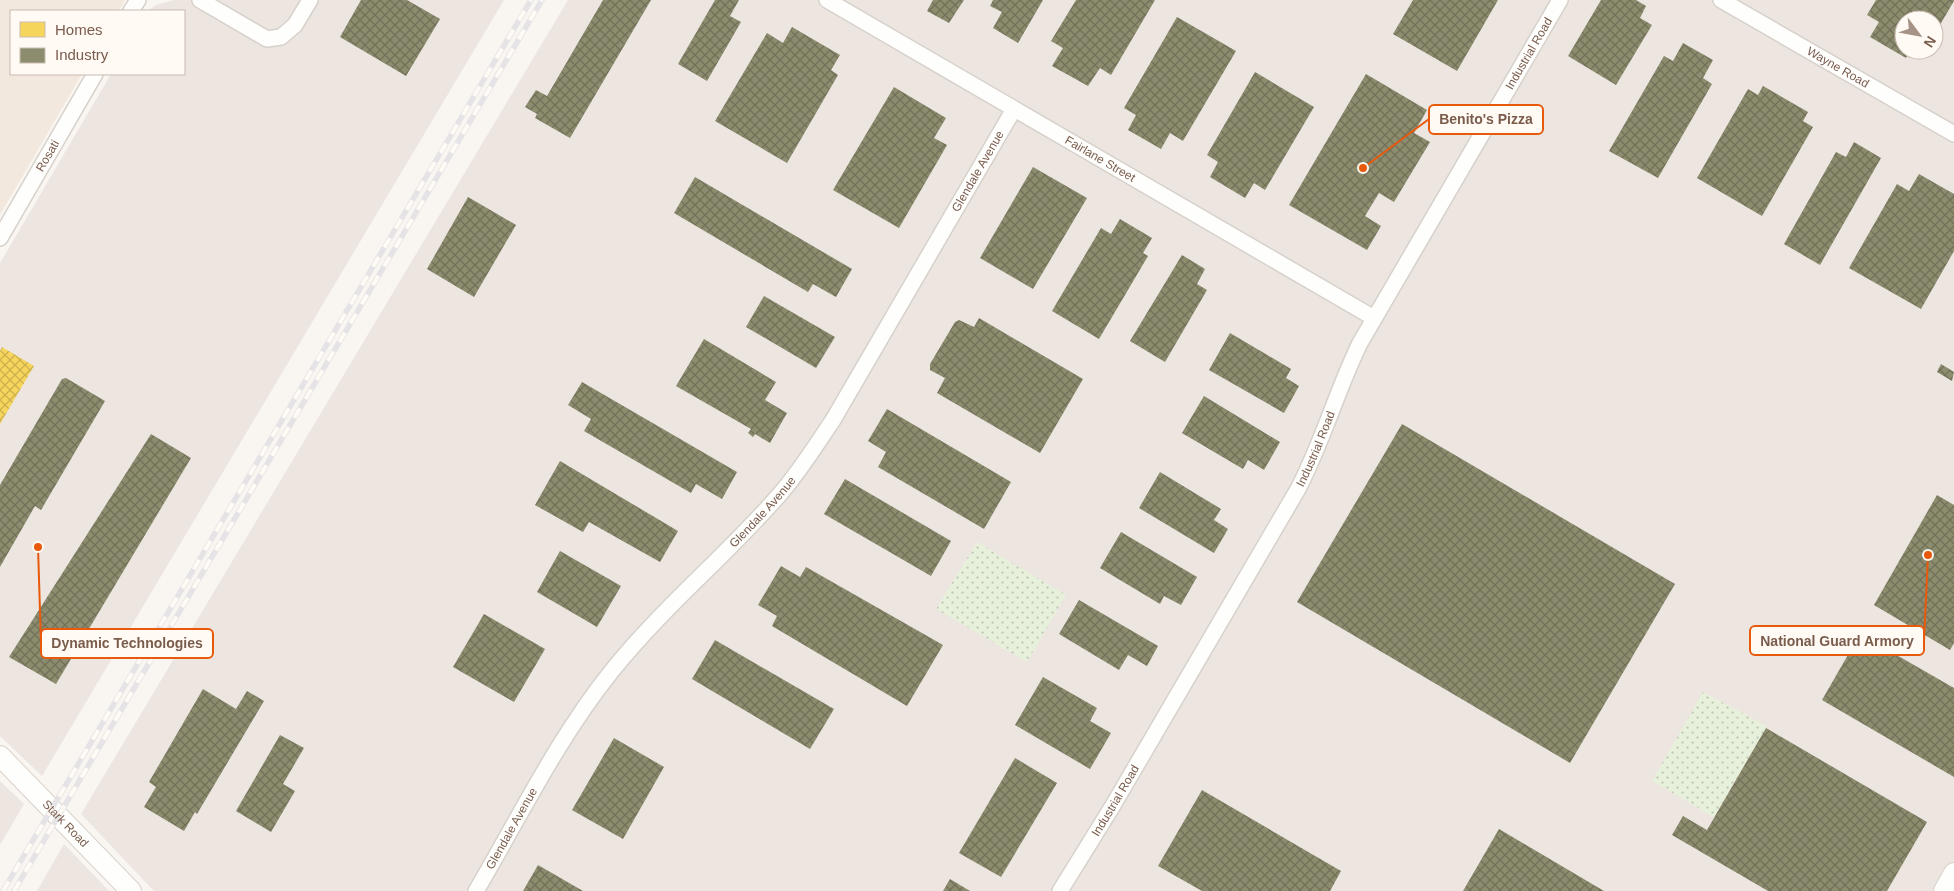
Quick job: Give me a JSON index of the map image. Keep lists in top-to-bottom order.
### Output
{
  "streets": {
    "street": [
      "Industrial Road",
      "Wayne Road",
      "Rosati",
      "Fairlane Street",
      "Glendale Avenue",
      "Stark Road"
    ]
  },
  "crossings": [
    ["Industrial Road", "Fairlane Street"],
    ["Fairlane Street", "Glendale Avenue"]
  ],
  "places": ["Benito's Pizza", "Dynamic Technologies", "National Guard Armory"],
  "legend": ["Homes", "Industry"],
  "north": "bottom right"
}
